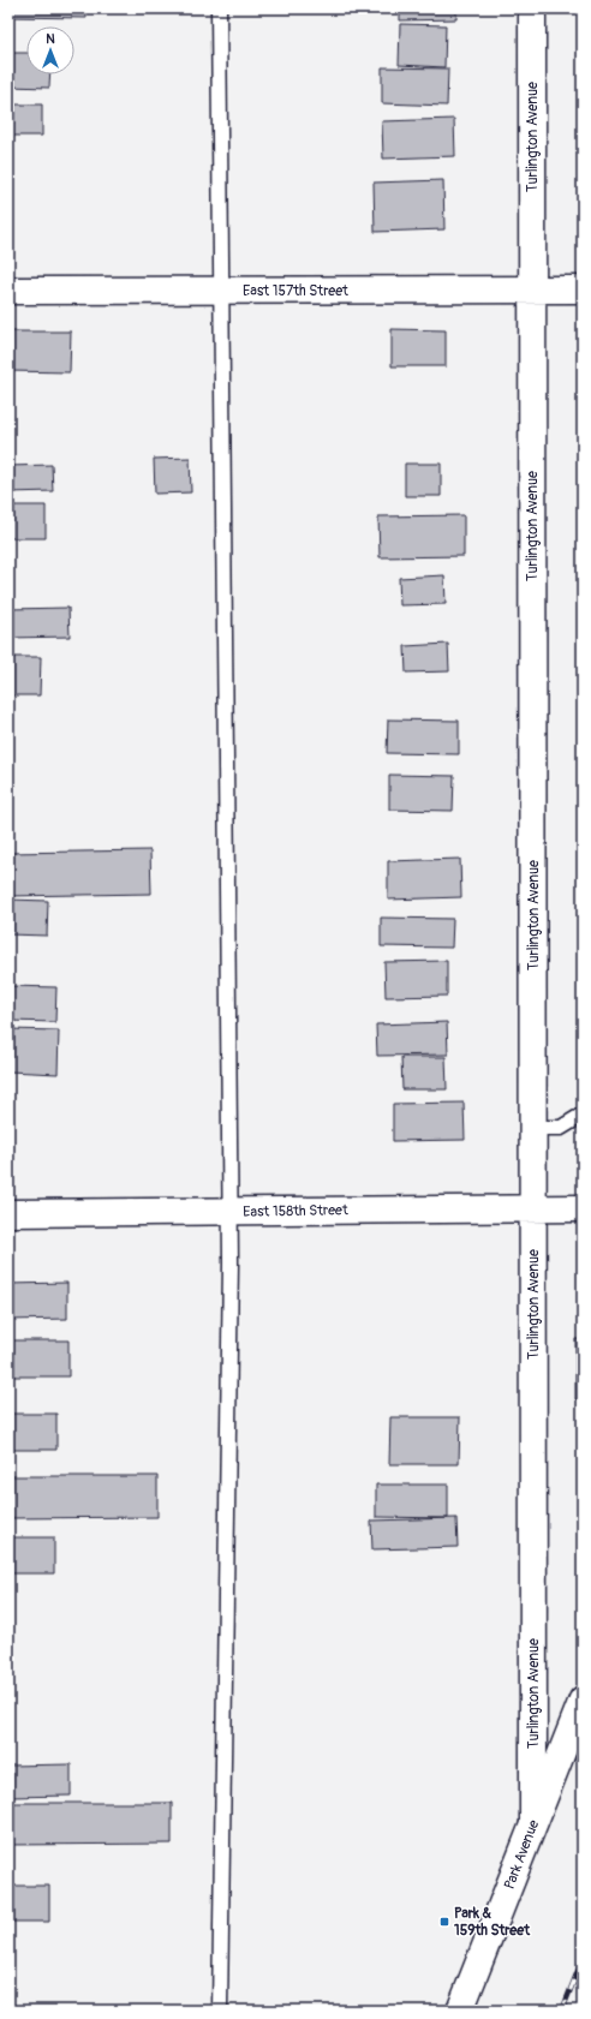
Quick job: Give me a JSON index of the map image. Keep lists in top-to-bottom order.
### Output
{
  "streets": {
    "street": [
      "Turlington Avenue",
      "East 157th Street",
      "East 158th Street",
      "Park Avenue"
    ]
  },
  "crossings": [
    ["Turlington Avenue", "East 157th Street"],
    ["Turlington Avenue", "East 158th Street"],
    ["Turlington Avenue", "Park Avenue"]
  ],
  "places": {
    "transit": ["Park & 159th Street"]
  },
  "north": "top"
}
